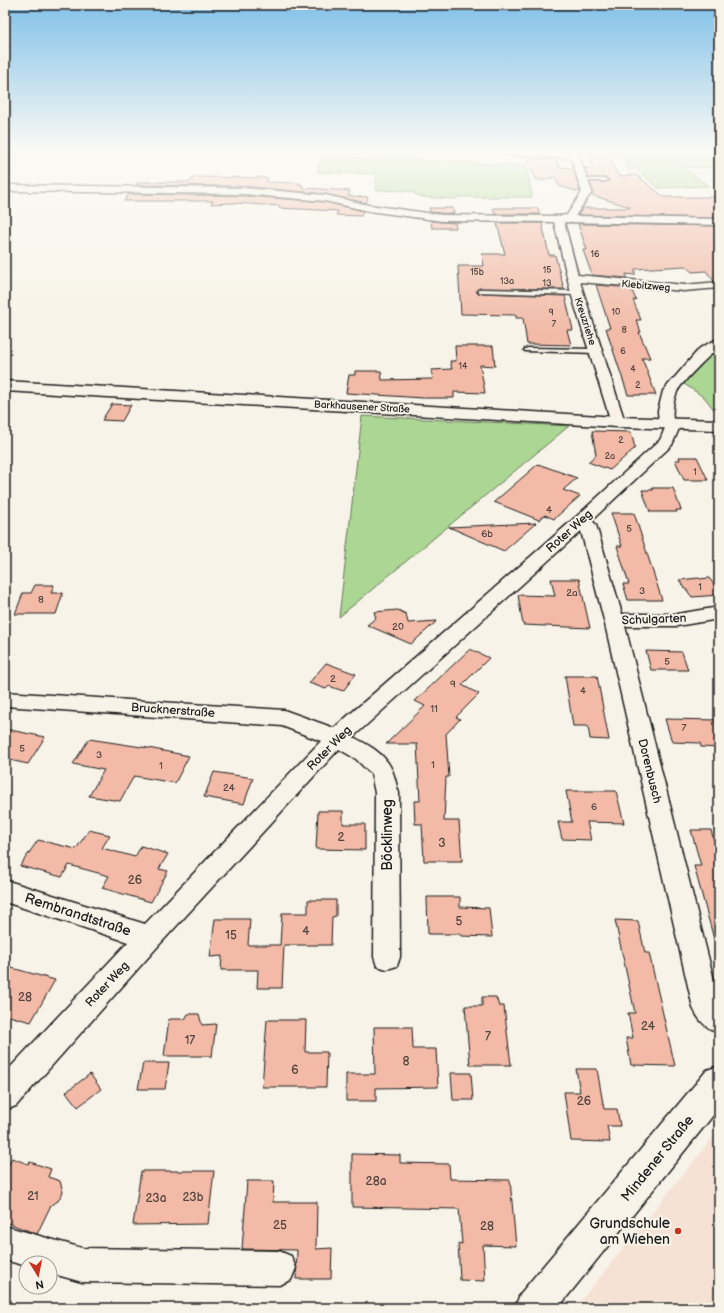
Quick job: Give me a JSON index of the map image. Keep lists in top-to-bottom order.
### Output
{
  "streets": {
    "main road": ["Barkhausener Straße", "Mindener Straße"],
    "street": [
      "Kiebitzweg",
      "Kreuzriehe",
      "Roter Weg",
      "Schulgarten",
      "Brucknerstraße",
      "Dorenbusch",
      "Böcklinweg",
      "Rembrandtstraße"
    ]
  },
  "crossings": [
    ["Kiebitzweg", "Kreuzriehe"],
    ["Kreuzriehe", "Barkhausener Straße"],
    ["Barkhausener Straße", "Roter Weg"],
    ["Roter Weg", "Brucknerstraße"],
    ["Roter Weg", "Dorenbusch"],
    ["Roter Weg", "Böcklinweg"],
    ["Roter Weg", "Rembrandtstraße"],
    ["Schulgarten", "Dorenbusch"],
    ["Brucknerstraße", "Böcklinweg"]
  ],
  "places": ["Grundschule am Wiehen"],
  "house_numbers": [
    "16",
    "15",
    "15b",
    "13a",
    "13",
    "9",
    "10",
    "7",
    "8",
    "6",
    "14",
    "4",
    "2",
    "2",
    "2a",
    "1",
    "4",
    "5",
    "6b",
    "1",
    "3",
    "2a",
    "8",
    "20",
    "5",
    "2",
    "9",
    "4",
    "11",
    "7",
    "5",
    "3",
    "1",
    "1",
    "24",
    "6",
    "2",
    "3",
    "26",
    "5",
    "4",
    "15",
    "28",
    "24",
    "7",
    "17",
    "8",
    "6",
    "26",
    "28a",
    "21",
    "23b",
    "23a",
    "25",
    "28"
  ],
  "north": "bottom"
}
